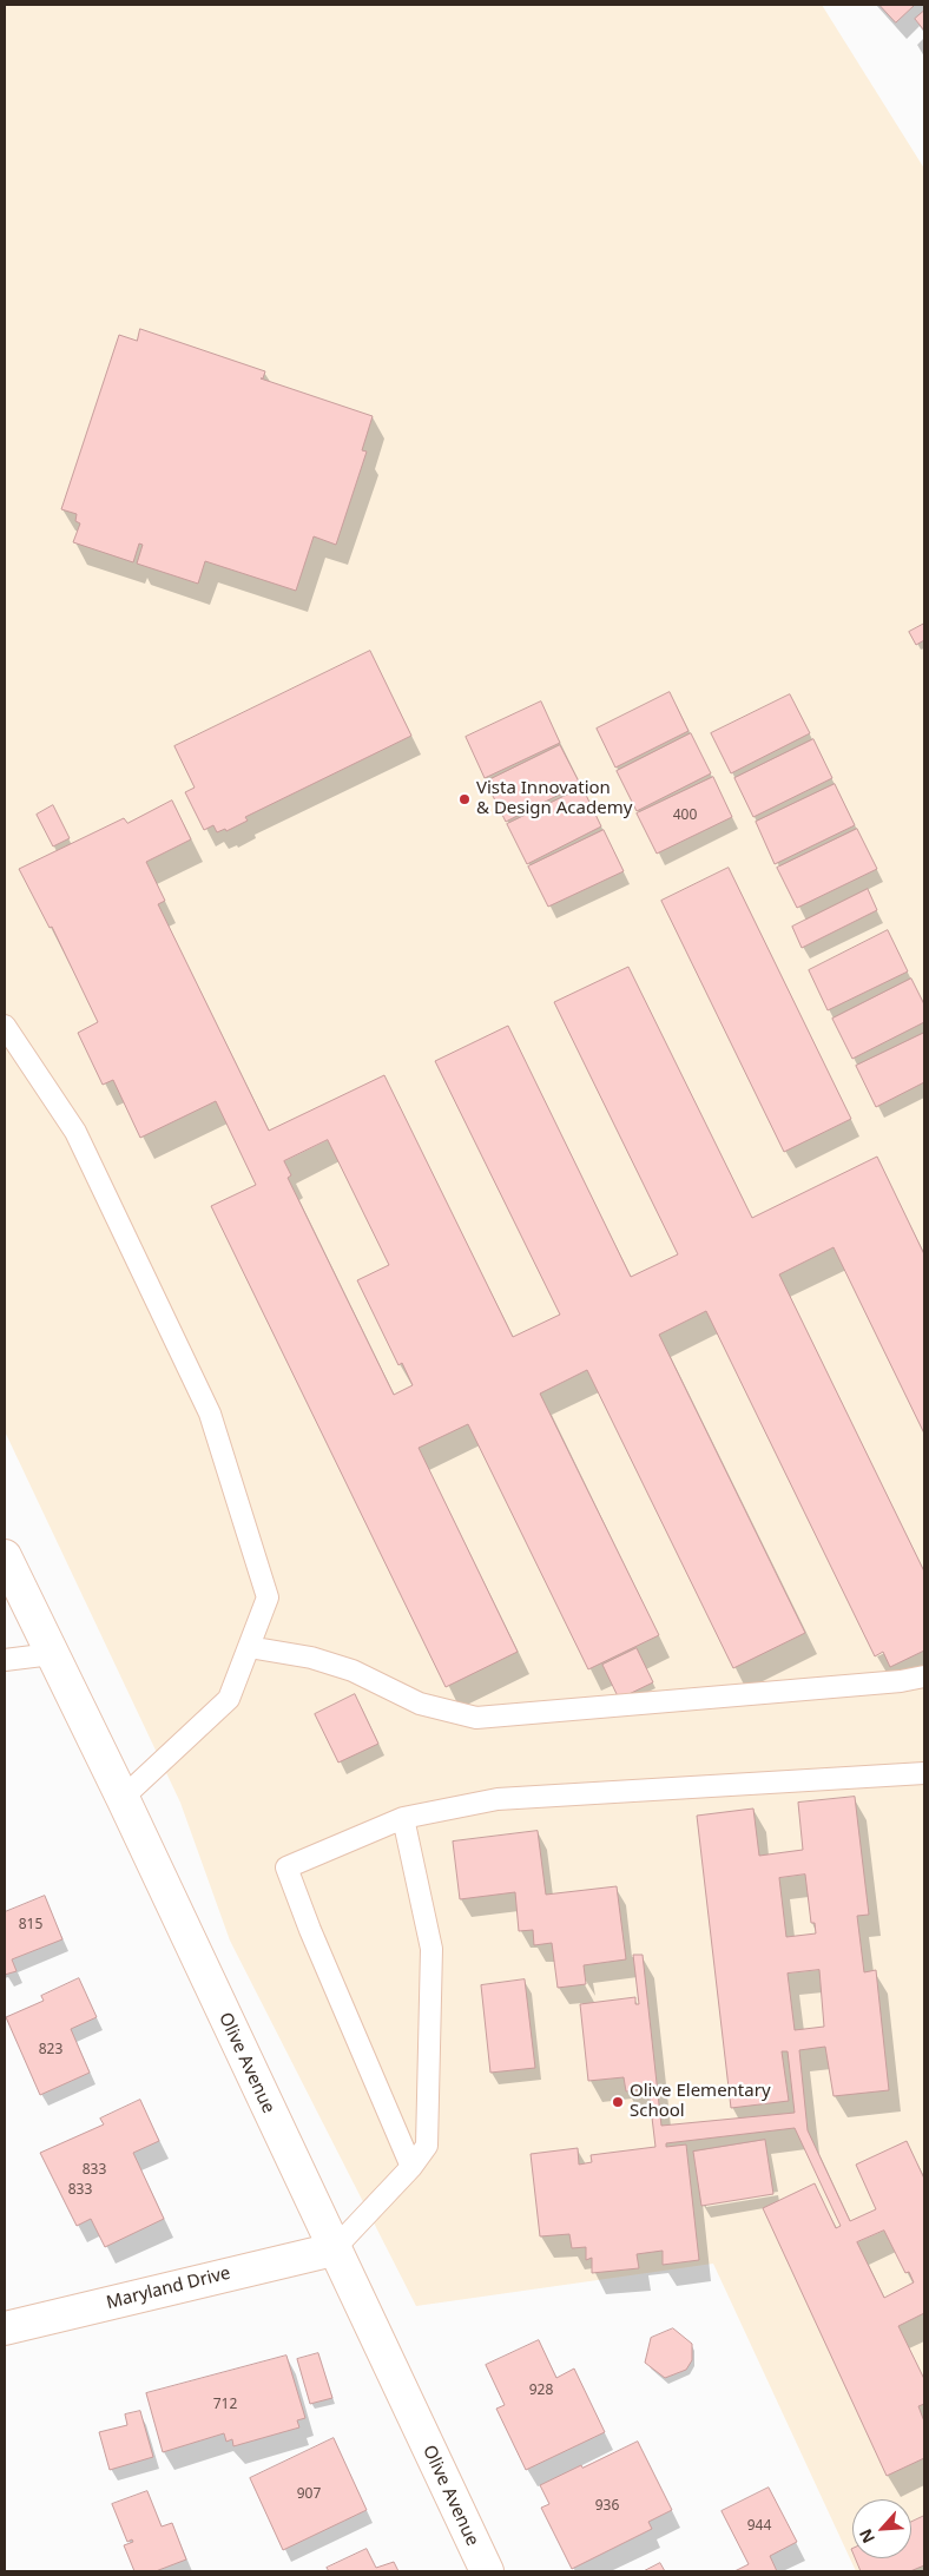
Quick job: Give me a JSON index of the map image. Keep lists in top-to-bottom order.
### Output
{
  "streets": {
    "main road": ["Olive Avenue", "Maryland Drive"]
  },
  "crossings": [
    ["Olive Avenue", "Maryland Drive"]
  ],
  "places": ["Vista Innovation & Design Academy", "Olive Elementary School"],
  "house_numbers": [
    "400",
    "815",
    "823",
    "833",
    "833",
    "928",
    "712",
    "907",
    "936",
    "944"
  ],
  "north": "bottom left"
}
